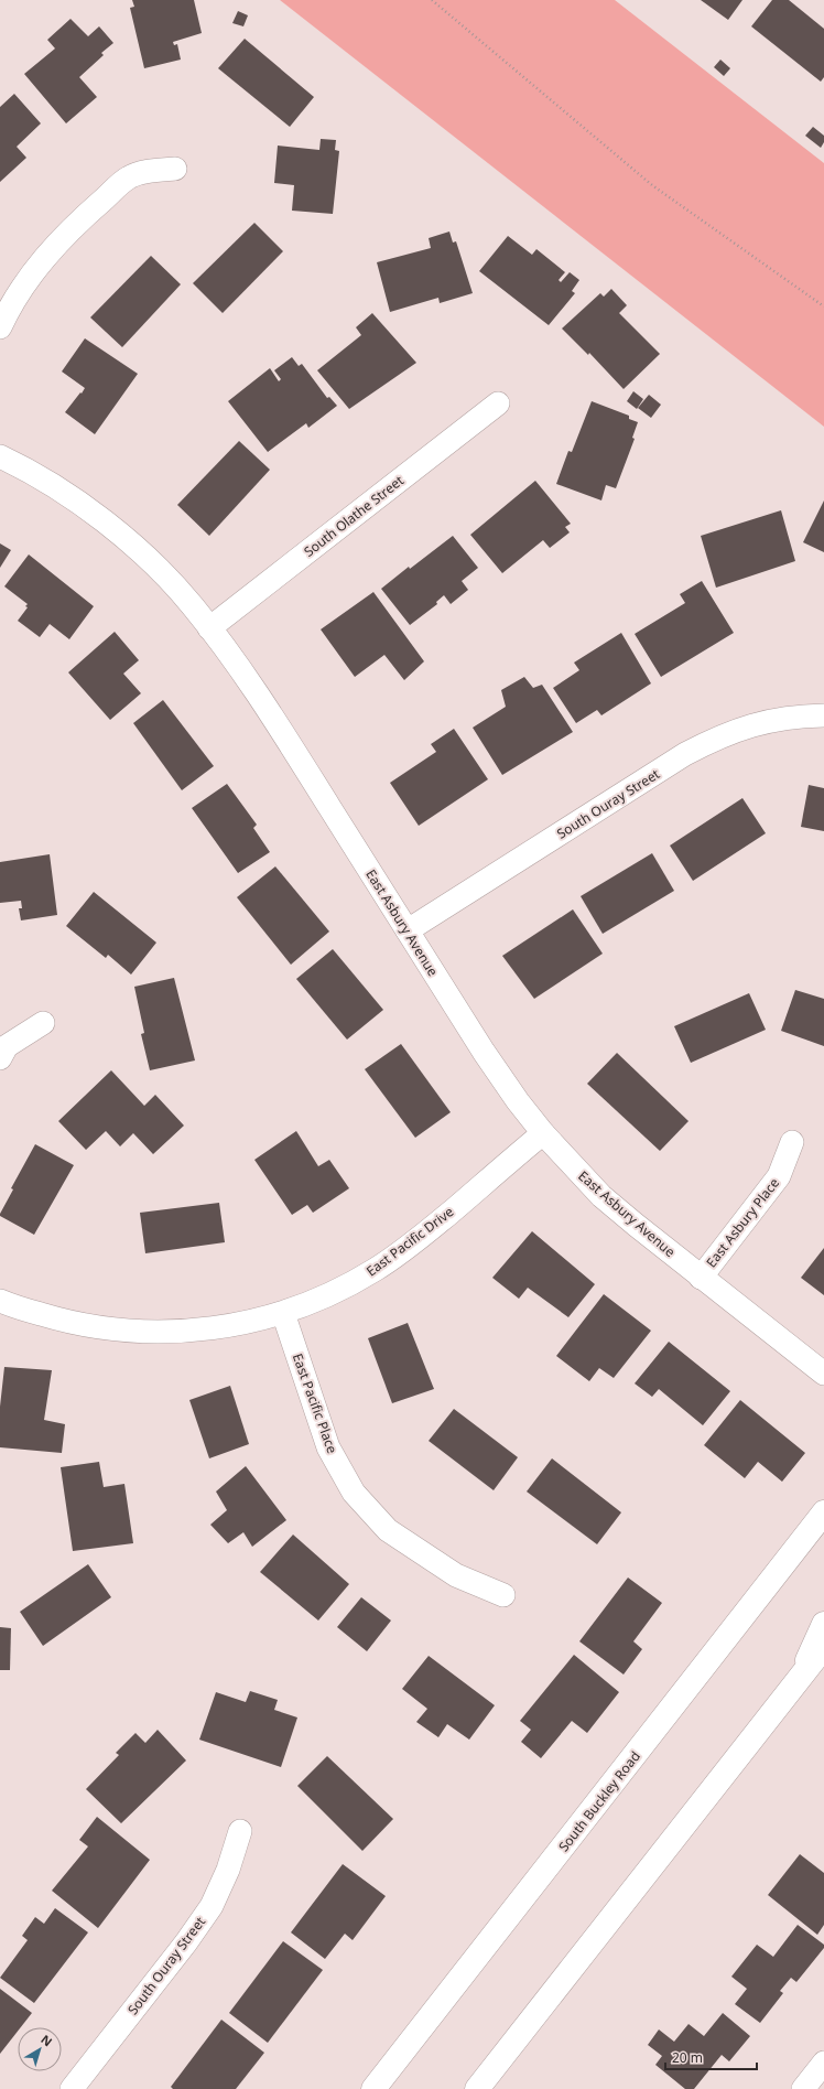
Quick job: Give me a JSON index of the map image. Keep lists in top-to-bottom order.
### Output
{
  "streets": {
    "main road": ["South Buckley Road"],
    "street": [
      "South Olathe Street",
      "South Ouray Street",
      "East Asbury Avenue",
      "East Asbury Place",
      "East Pacific Drive",
      "East Pacific Place"
    ]
  },
  "crossings": [
    ["South Olathe Street", "East Asbury Avenue"],
    ["South Ouray Street", "East Asbury Avenue"],
    ["East Asbury Avenue", "East Asbury Place"],
    ["East Asbury Avenue", "East Pacific Drive"],
    ["East Pacific Drive", "East Pacific Place"]
  ],
  "scale_bar": "20 m",
  "north": "top right"
}
